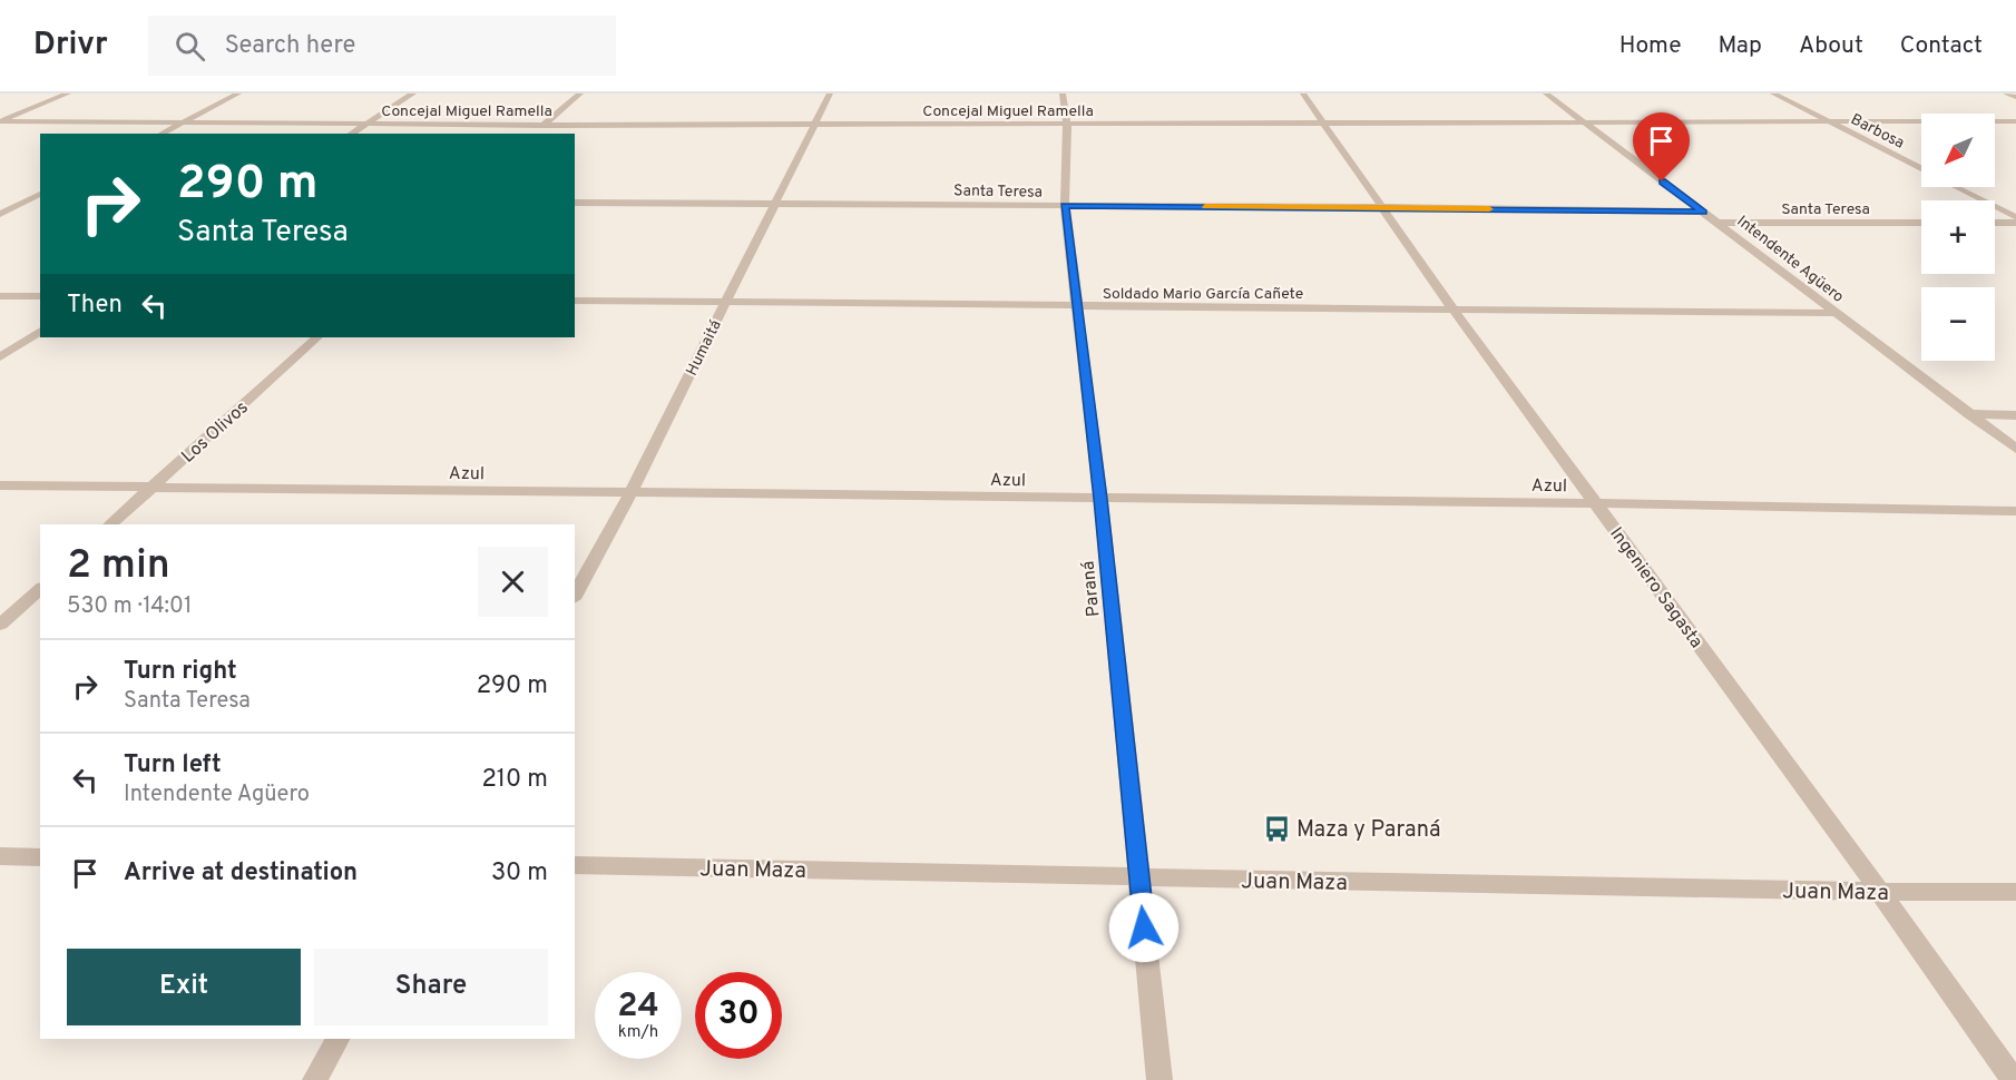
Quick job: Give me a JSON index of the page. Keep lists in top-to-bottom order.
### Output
{
  "streets": {
    "street": [
      "Concejal Miguel Ramella",
      "Barbosa",
      "Santa Teresa",
      "Intendente Agüero",
      "Soldado Mario García Cañete",
      "Humaitá",
      "Los Olivos",
      "Azul",
      "Ingeniero Sagasta",
      "Paraná",
      "Juan Maza"
    ]
  },
  "crossings": [
    ["Concejal Miguel Ramella", "Barbosa"],
    ["Concejal Miguel Ramella", "Intendente Agüero"],
    ["Concejal Miguel Ramella", "Humaitá"],
    ["Concejal Miguel Ramella", "Ingeniero Sagasta"],
    ["Concejal Miguel Ramella", "Paraná"],
    ["Santa Teresa", "Intendente Agüero"],
    ["Santa Teresa", "Humaitá"],
    ["Santa Teresa", "Ingeniero Sagasta"],
    ["Santa Teresa", "Paraná"],
    ["Intendente Agüero", "Soldado Mario García Cañete"],
    ["Soldado Mario García Cañete", "Humaitá"],
    ["Soldado Mario García Cañete", "Ingeniero Sagasta"],
    ["Soldado Mario García Cañete", "Paraná"],
    ["Humaitá", "Azul"],
    ["Los Olivos", "Azul"],
    ["Azul", "Ingeniero Sagasta"],
    ["Azul", "Paraná"],
    ["Ingeniero Sagasta", "Juan Maza"],
    ["Paraná", "Juan Maza"]
  ],
  "places": {
    "bus stop": ["Maza y Paraná"]
  },
  "north": "bottom left",
  "page": {
    "header": "Drivr",
    "search": "Search here",
    "nav": [
      "Home",
      "Map",
      "About",
      "Contact"
    ],
    "map_buttons": ["+", "−"],
    "turn": ["290 m", "Santa Teresa"],
    "then": "Then",
    "heading": ["2 min", "530 m · 14:01"],
    "list": [
      {
        "name": "Turn right",
        "note": "Santa Teresa",
        "value": "290 m"
      },
      {
        "name": "Turn left",
        "note": "Intendente Agüero",
        "value": "210 m"
      },
      {
        "name": "Arrive at destination",
        "value": "30 m"
      }
    ],
    "buttons": ["Exit", "Share"],
    "speed": "24 km/h",
    "limit": "30"
  }
}
